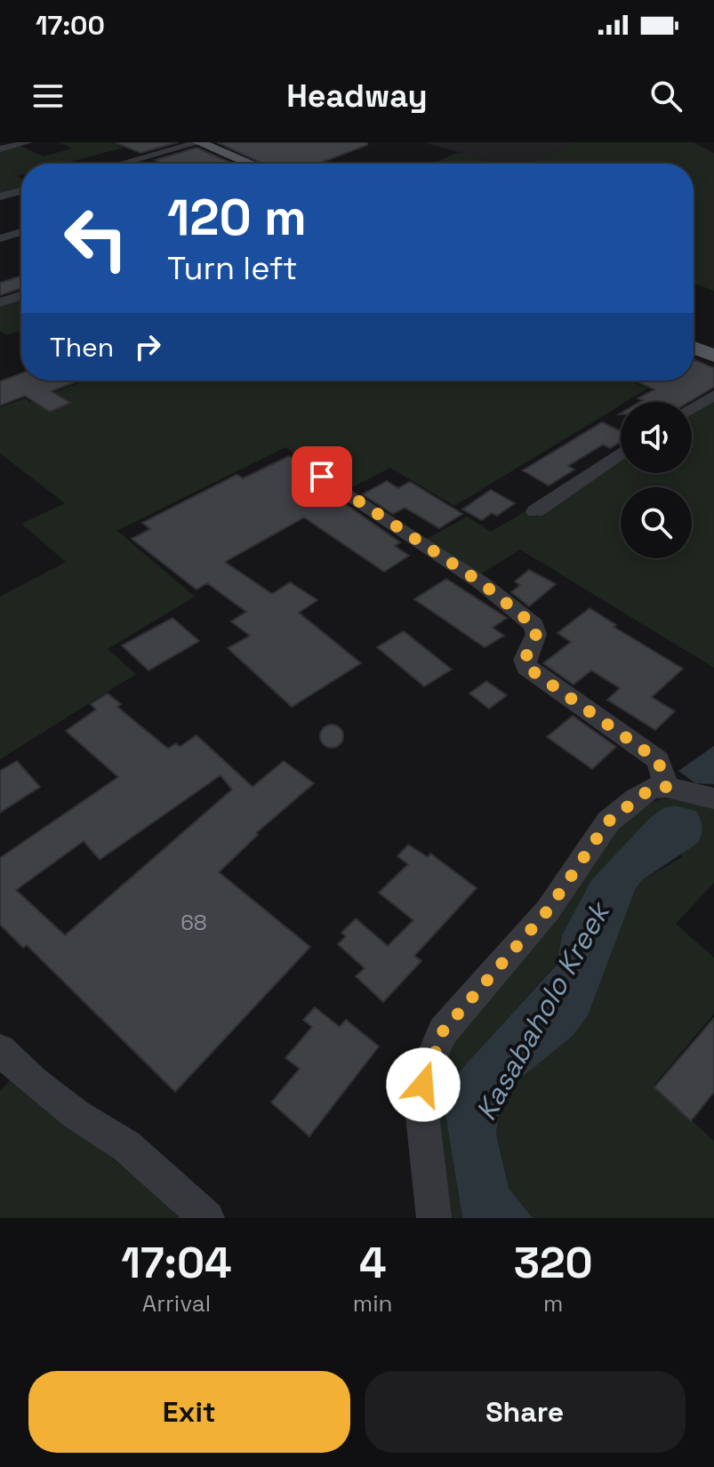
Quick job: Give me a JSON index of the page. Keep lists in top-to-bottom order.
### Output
{
  "water": ["Kasabaholo Kreek"],
  "house_numbers": ["68"],
  "page": {
    "status": "17:00",
    "header": "Headway",
    "turn": ["120 m", "Turn left"],
    "then": "Then",
    "eta": [
      "17:04",
      "Arrival",
      "4",
      "min",
      "320",
      "m"
    ],
    "buttons": ["Exit", "Share"]
  }
}
